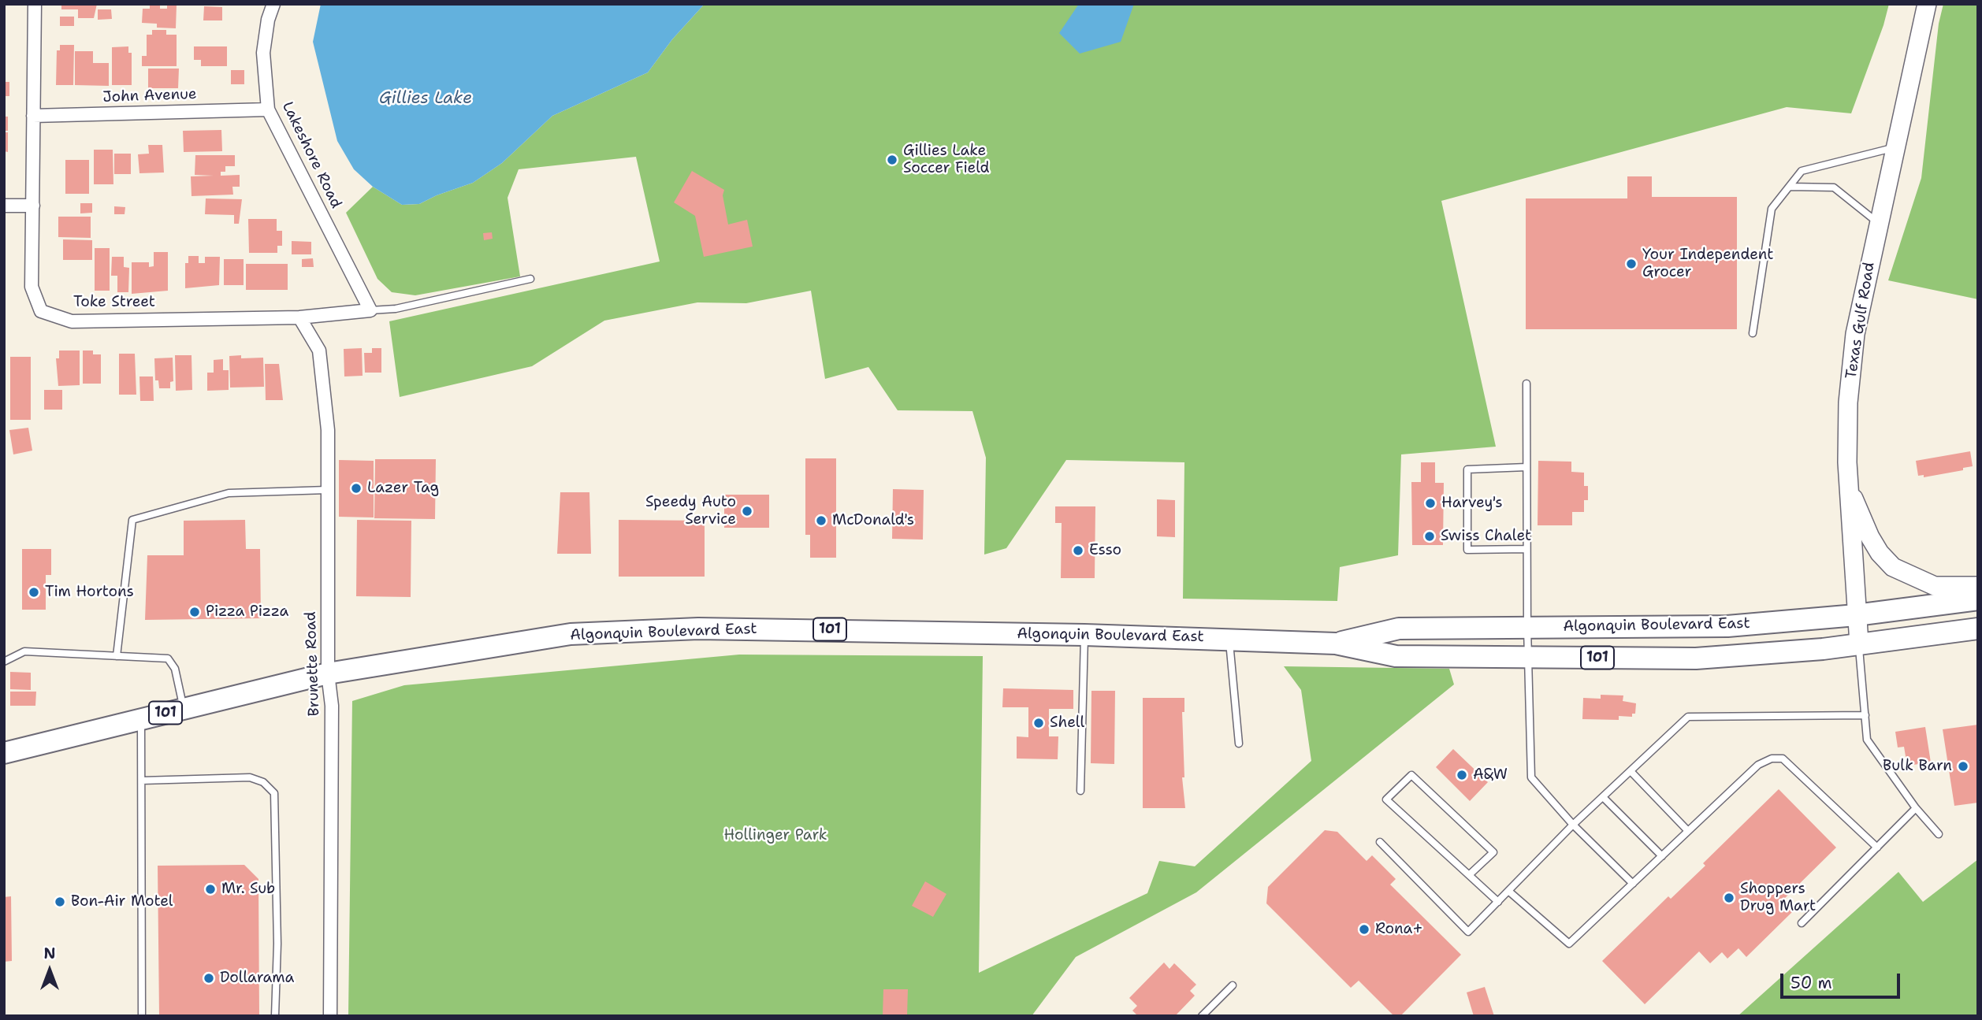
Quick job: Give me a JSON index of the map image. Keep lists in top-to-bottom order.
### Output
{
  "streets": {
    "main road": ["Texas Gulf Road", "Algonquin Boulevard East", "101"],
    "street": [
      "John Avenue",
      "Lakeshore Road",
      "Toke Street",
      "Brunette Road"
    ]
  },
  "crossings": [
    ["John Avenue", "Lakeshore Road"],
    ["John Avenue", "Toke Street"],
    ["Toke Street", "Brunette Road"],
    ["Texas Gulf Road", "Algonquin Boulevard East"],
    ["Algonquin Boulevard East", "Brunette Road"]
  ],
  "water": ["Gillies Lake"],
  "parks": ["Hollinger Park"],
  "places": [
    "Gillies Lake Soccer Field",
    "Your Independent Grocer",
    "Lazer Tag",
    "Harvey's",
    "Speedy Auto Service",
    "McDonald's",
    "Swiss Chalet",
    "Esso",
    "Tim Hortons",
    "Pizza Pizza",
    "Shell",
    "Bulk Barn",
    "A&W",
    "Mr. Sub",
    "Shoppers Drug Mart",
    "Bon-Air Motel",
    "Rona+",
    "Dollarama"
  ],
  "scale_bar": "50 m",
  "north": "top"
}
